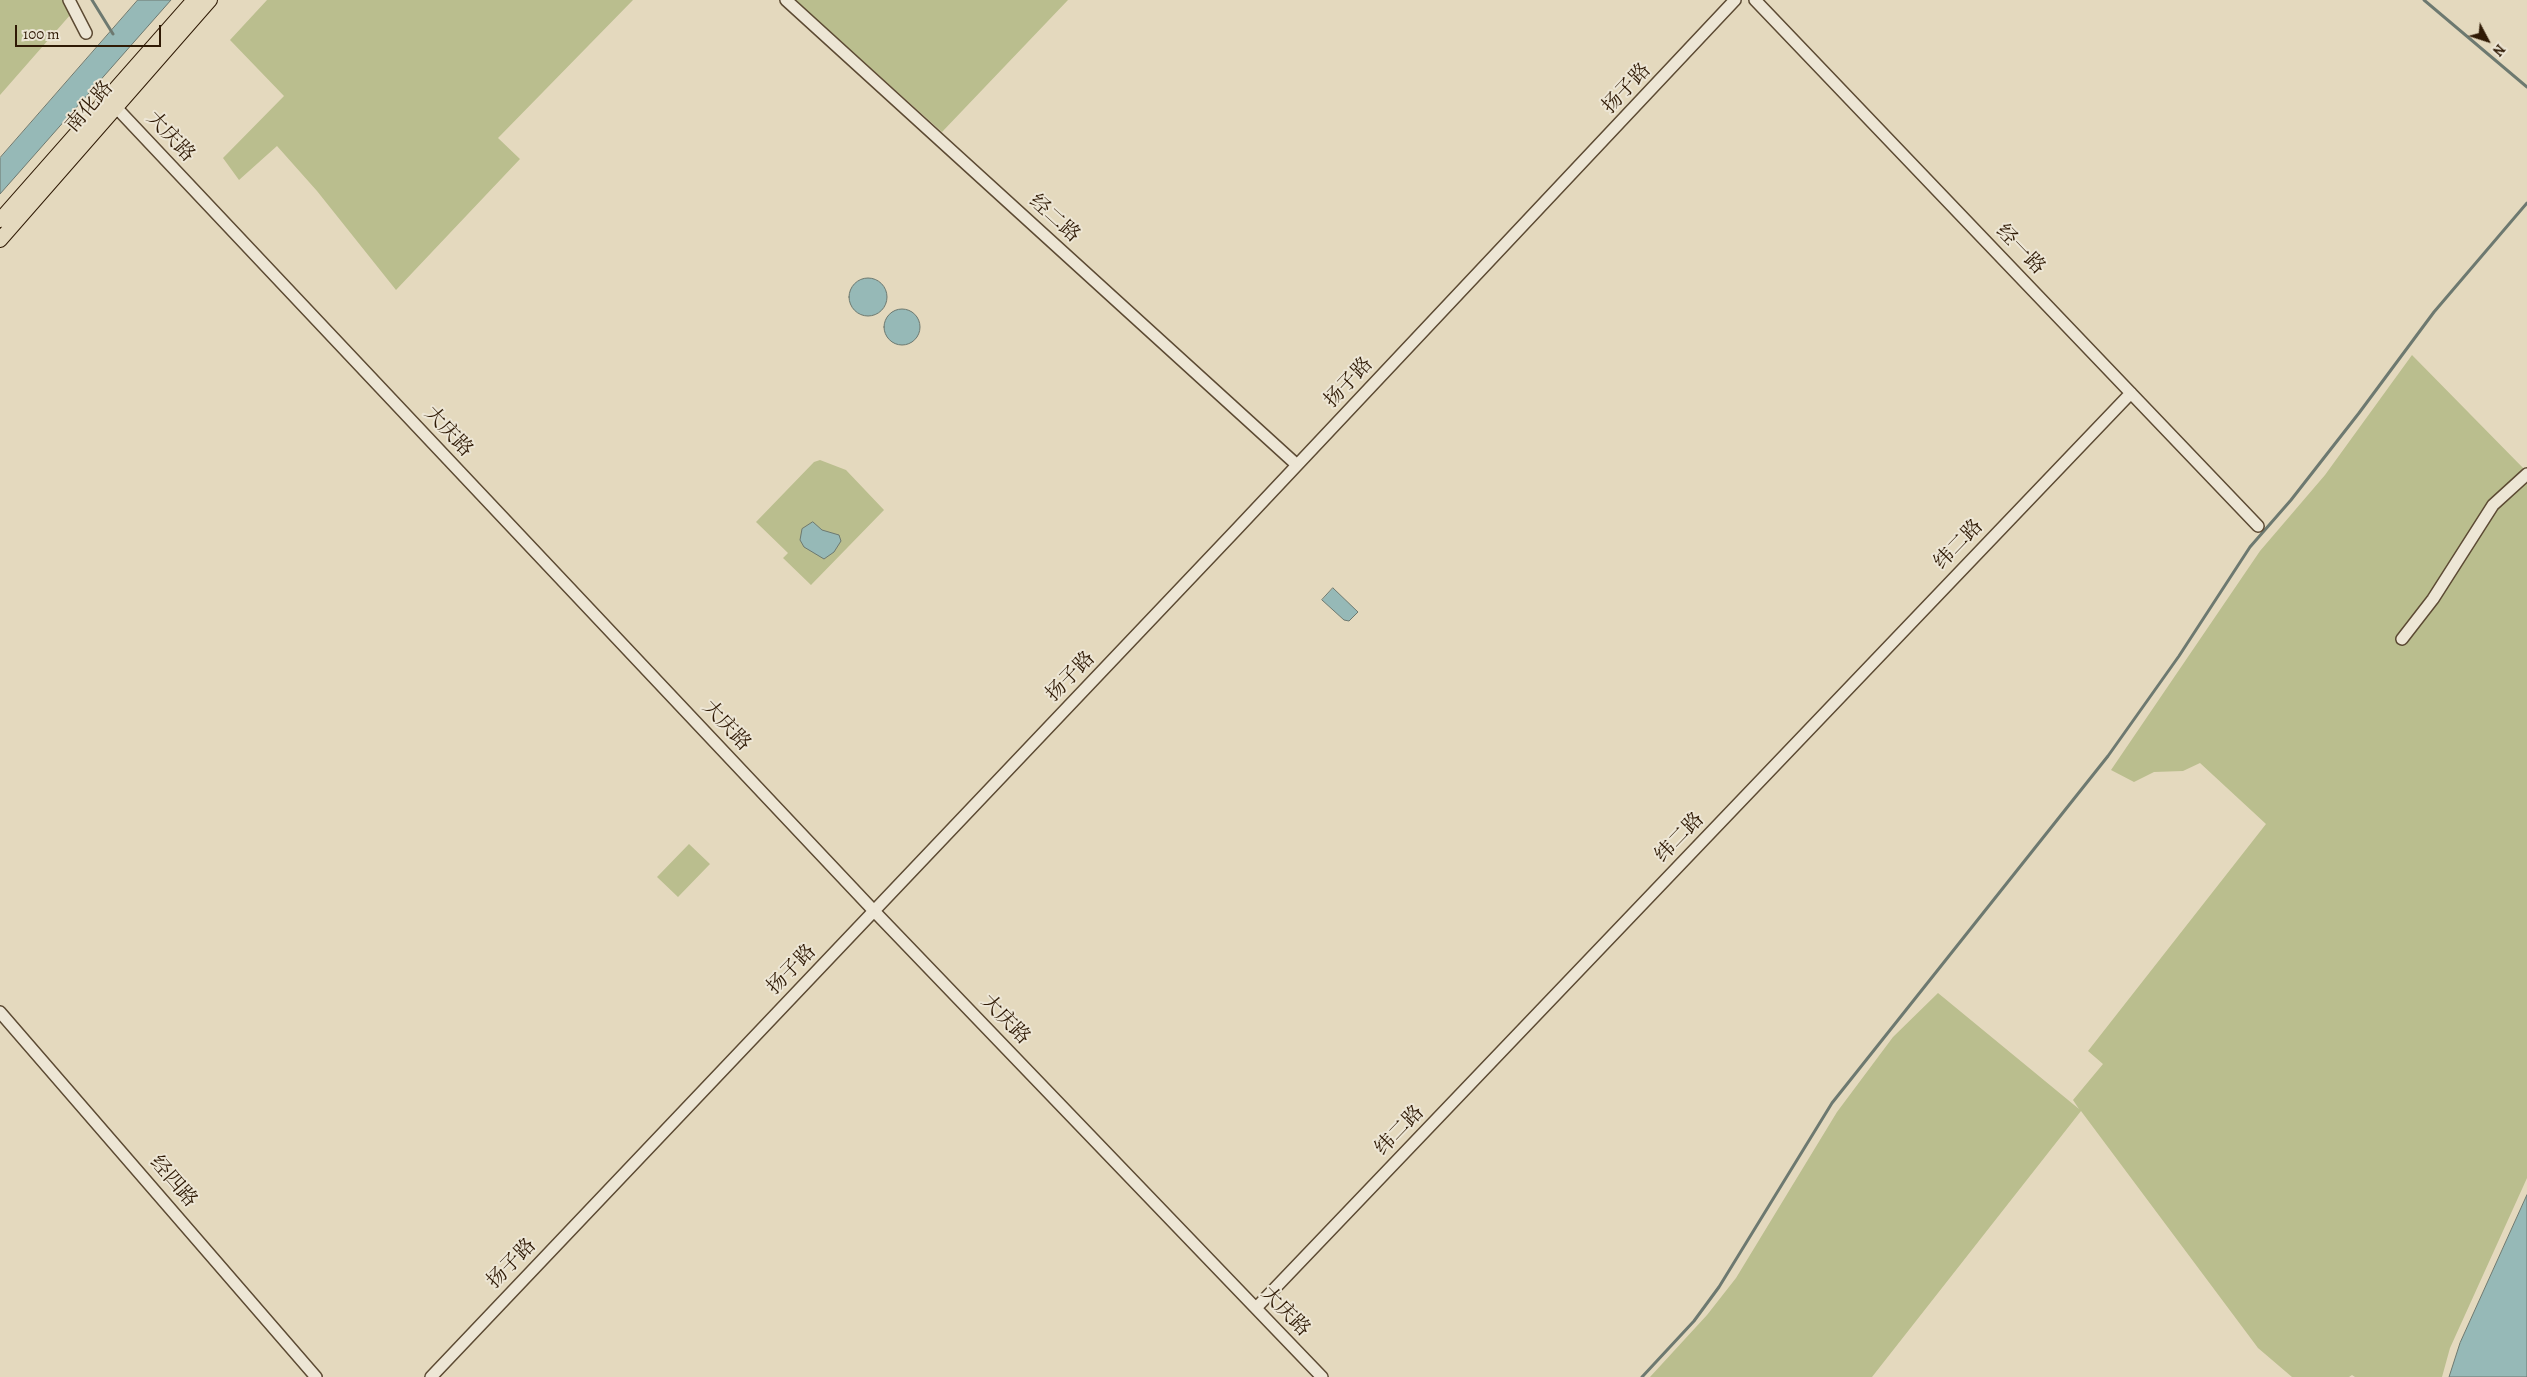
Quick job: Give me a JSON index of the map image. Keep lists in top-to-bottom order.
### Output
{
  "streets": {
    "main road": ["南化路"],
    "street": [
      "扬子路",
      "大庆路",
      "经二路",
      "经一路",
      "纬二路",
      "经四路"
    ]
  },
  "crossings": [
    ["扬子路", "大庆路"],
    ["扬子路", "经二路"],
    ["南化路", "大庆路"],
    ["大庆路", "纬二路"],
    ["经一路", "纬二路"]
  ],
  "scale_bar": "100 m",
  "north": "bottom right"
}
